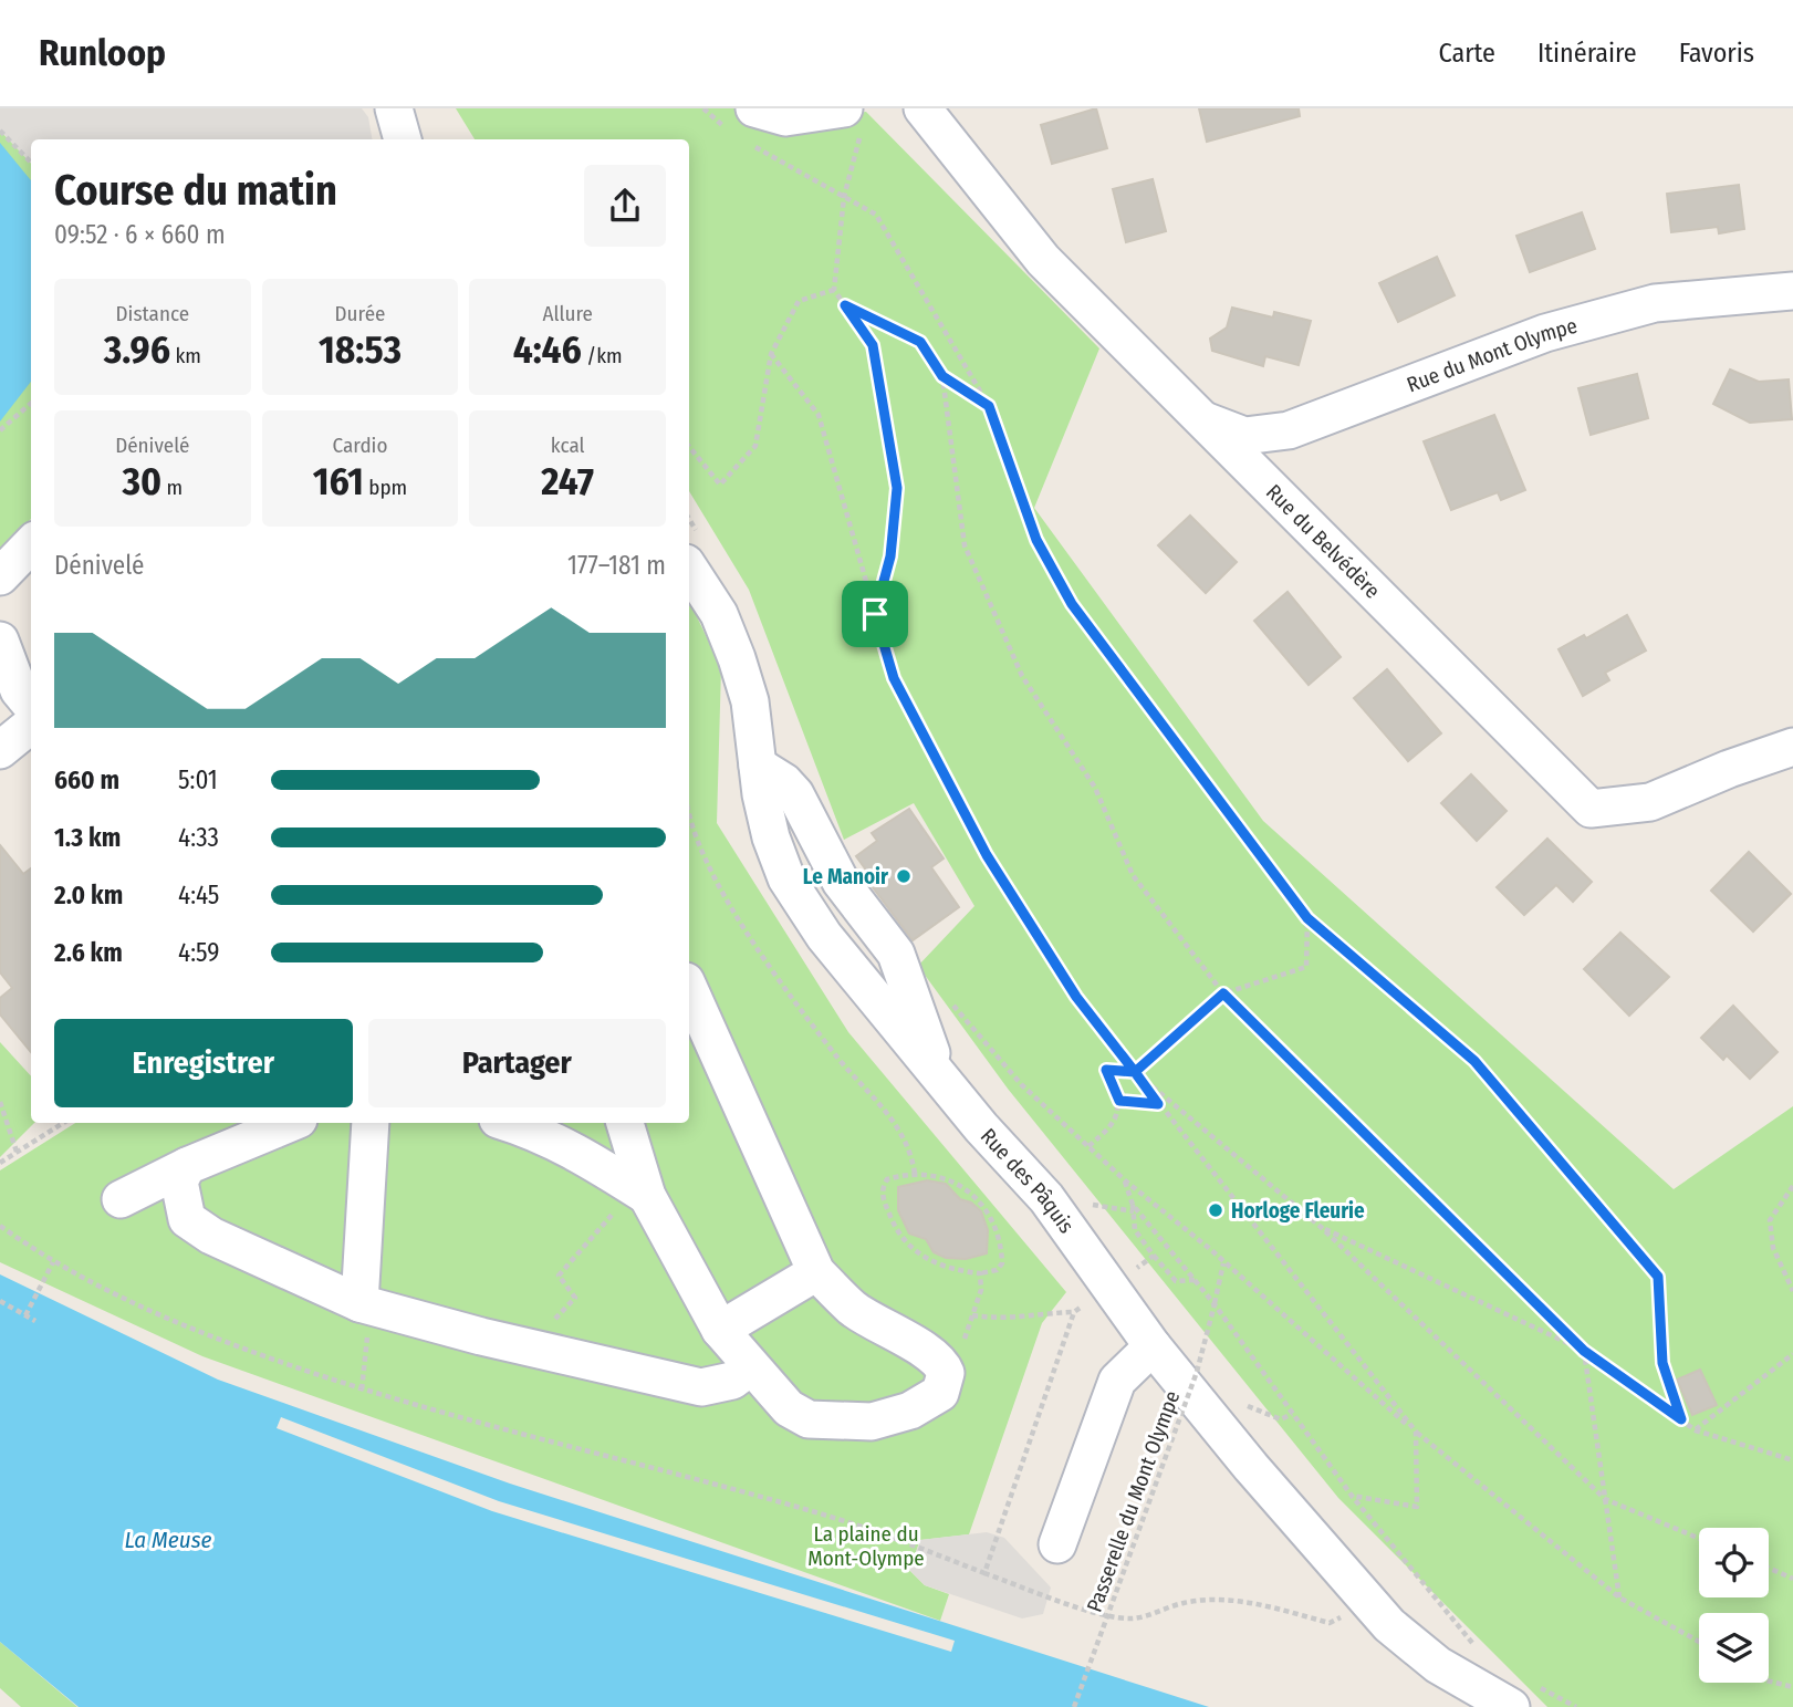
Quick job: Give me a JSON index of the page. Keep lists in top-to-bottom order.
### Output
{
  "streets": {
    "street": ["Rue du Mont Olympe", "Rue du Belvédère", "Rue des Pâquis"],
    "path": ["Passerelle du Mont Olympe"]
  },
  "crossings": [
    ["Rue du Mont Olympe", "Rue du Belvédère"]
  ],
  "water": ["La Meuse"],
  "parks": ["La plaine du Mont-Olympe"],
  "places": ["Le Manoir", "Horloge Fleurie"],
  "page": {
    "header": "Runloop",
    "nav": ["Carte", "Itinéraire", "Favoris"],
    "heading": ["Course du matin", "09:52 · 6 × 660 m"],
    "stats": [
      ["Distance", "3.96 km"],
      ["Durée", "18:53"],
      ["Allure", "4:46 /km"],
      ["Dénivelé", "30 m"],
      ["Cardio", "161 bpm"],
      ["kcal", "247"]
    ],
    "chart": ["Dénivelé", "177–181 m"],
    "list": [
      {
        "name": "660 m",
        "note": "5:01"
      },
      {
        "name": "1.3 km",
        "note": "4:33"
      },
      {
        "name": "2.0 km",
        "note": "4:45"
      },
      {
        "name": "2.6 km",
        "note": "4:59"
      }
    ],
    "buttons": ["Enregistrer", "Partager"]
  }
}
